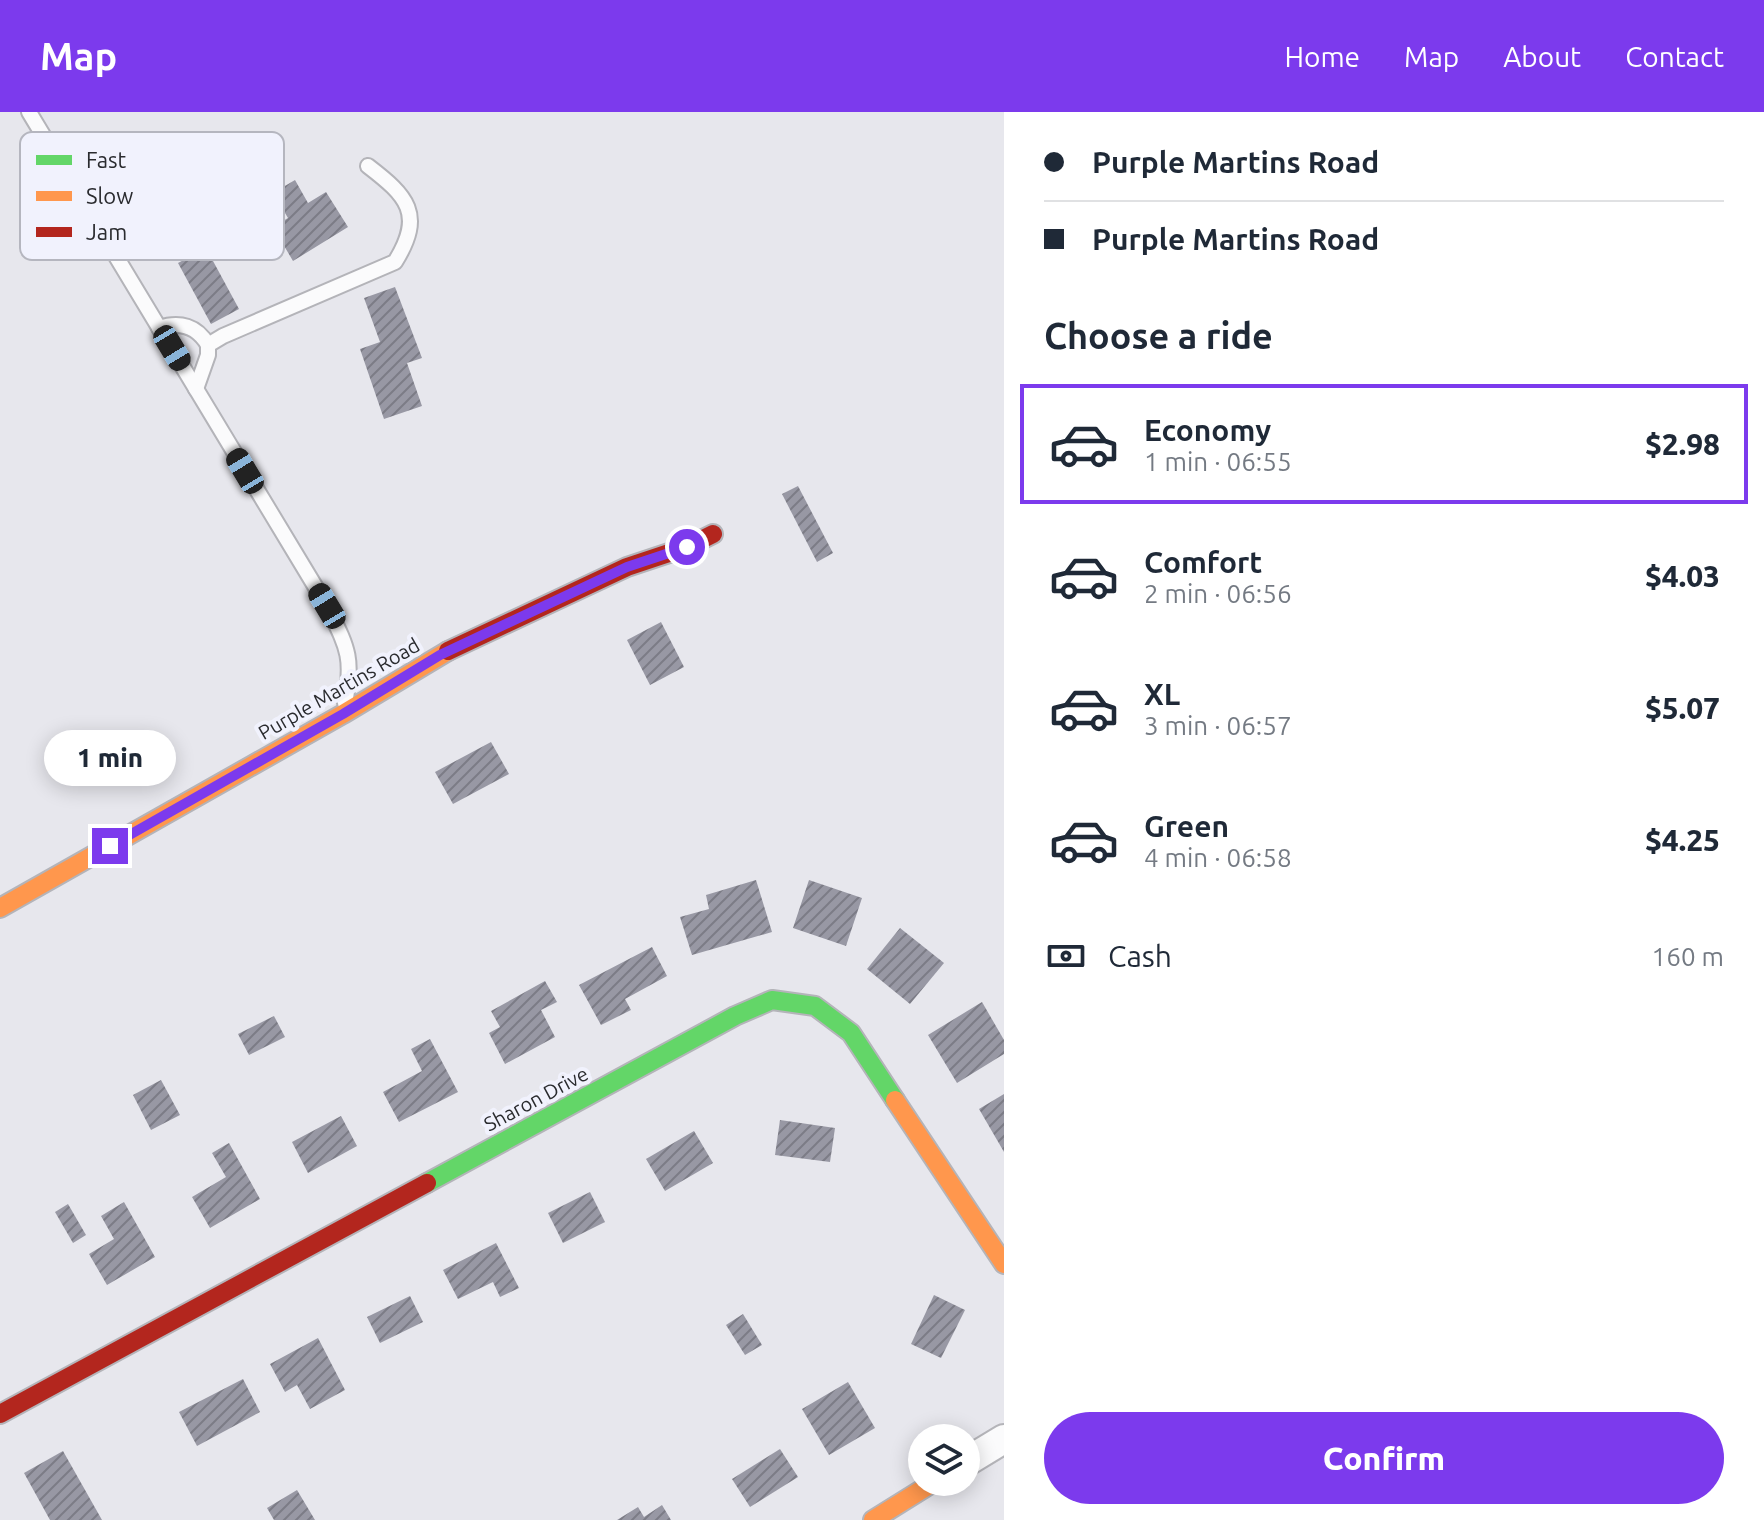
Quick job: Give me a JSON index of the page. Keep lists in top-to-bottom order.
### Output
{
  "streets": {
    "street": ["Purple Martins Road", "Sharon Drive"]
  },
  "legend": ["Fast", "Slow", "Jam"],
  "page": {
    "header": "Map",
    "nav": [
      "Home",
      "Map",
      "About",
      "Contact"
    ],
    "banner": ["Purple Martins Road", "Purple Martins Road"],
    "heading": "Choose a ride",
    "list": [
      {
        "name": "Economy",
        "note": "1 min · 06:55",
        "value": "$2.98"
      },
      {
        "name": "Comfort",
        "note": "2 min · 06:56",
        "value": "$4.03"
      },
      {
        "name": "XL",
        "note": "3 min · 06:57",
        "value": "$5.07"
      },
      {
        "name": "Green",
        "note": "4 min · 06:58",
        "value": "$4.25"
      }
    ],
    "bubble": "1 min",
    "pay": ["Cash", "160 m"],
    "buttons": "Confirm"
  }
}
